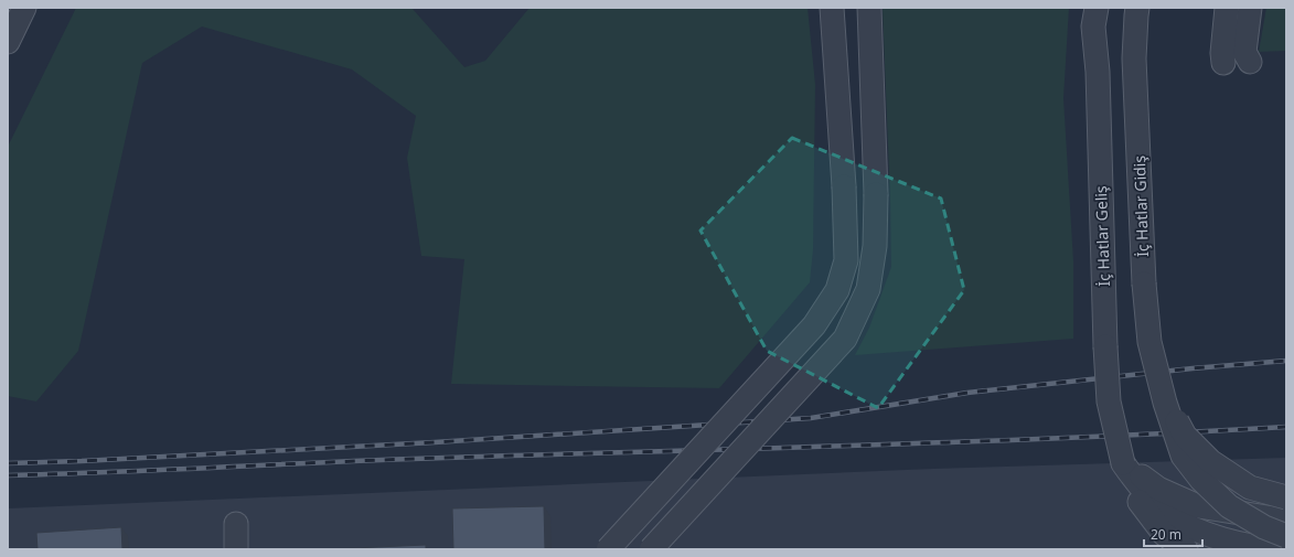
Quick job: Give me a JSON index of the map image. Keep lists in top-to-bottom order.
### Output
{
  "streets": {
    "street": ["İç Hatlar Gidiş", "İç Hatlar Geliş"]
  },
  "scale_bar": "20 m"
}
